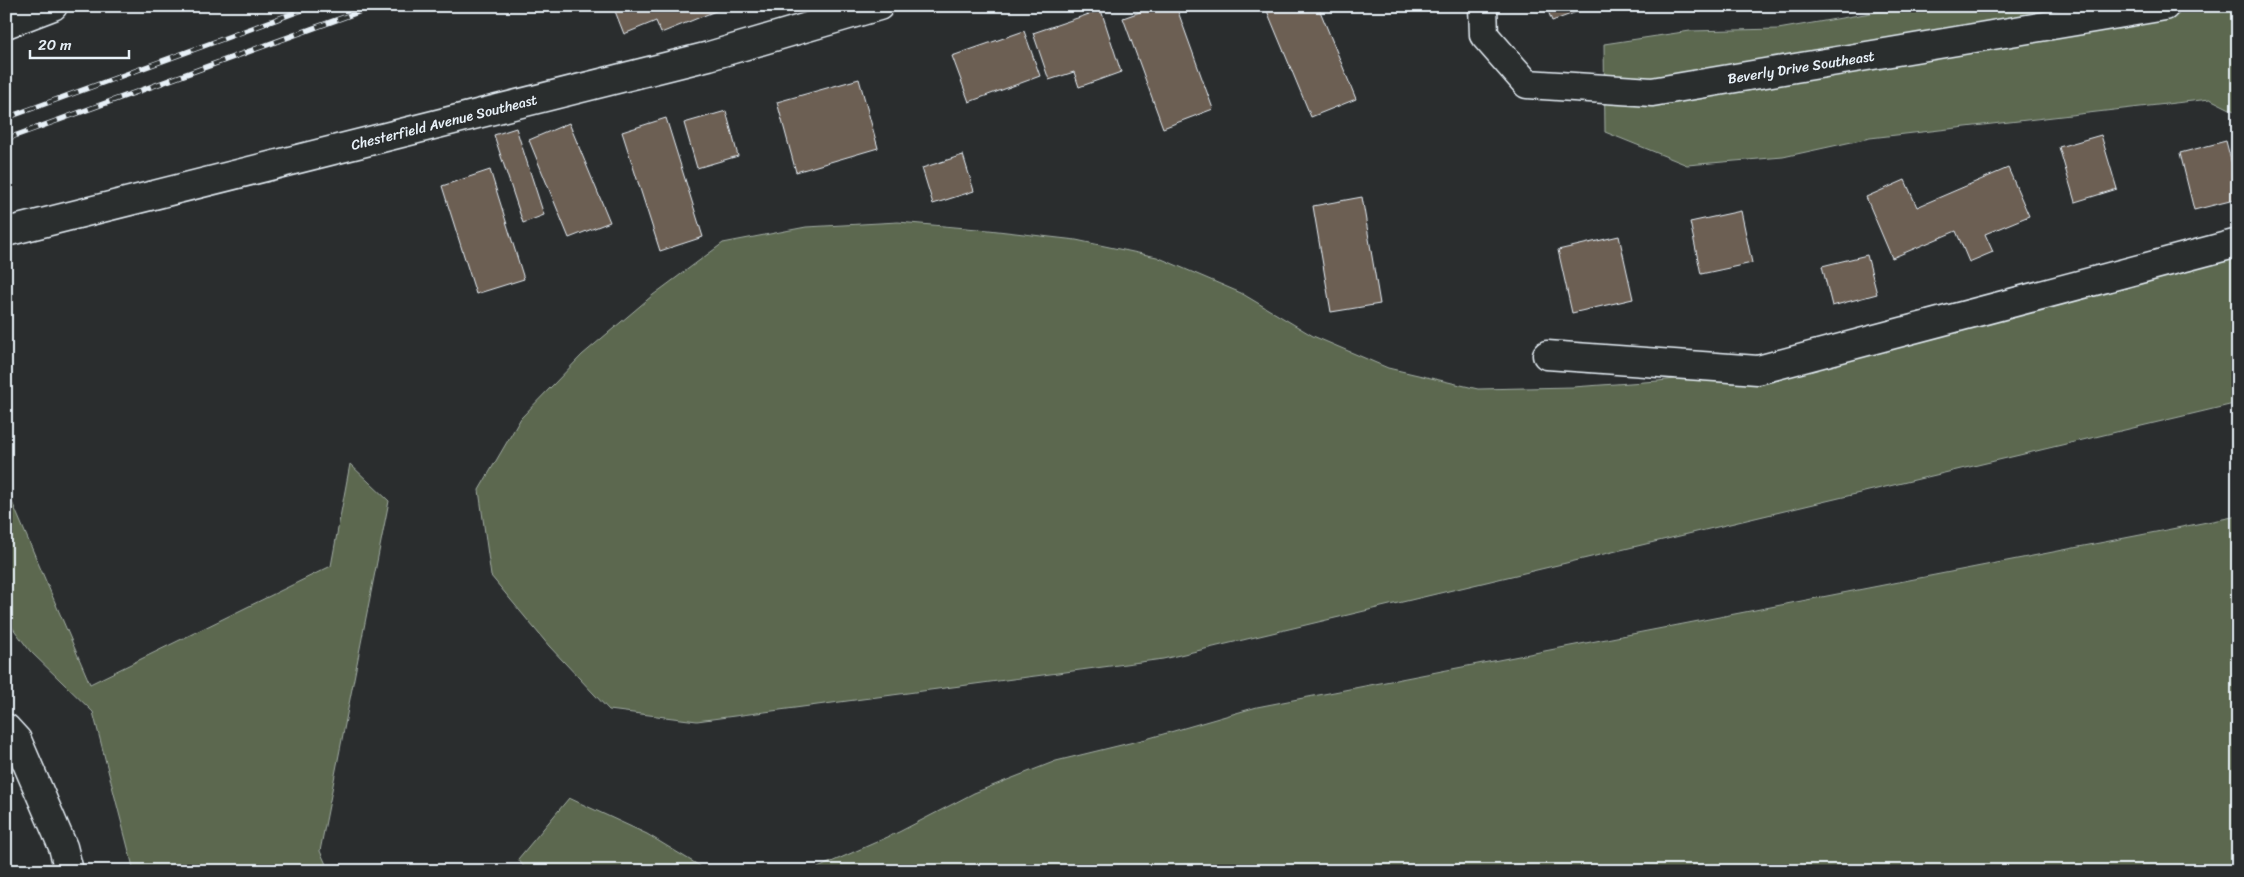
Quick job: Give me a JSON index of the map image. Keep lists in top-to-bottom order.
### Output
{
  "streets": {
    "street": ["Beverly Drive Southeast", "Chesterfield Avenue Southeast"]
  },
  "scale_bar": "20 m"
}
